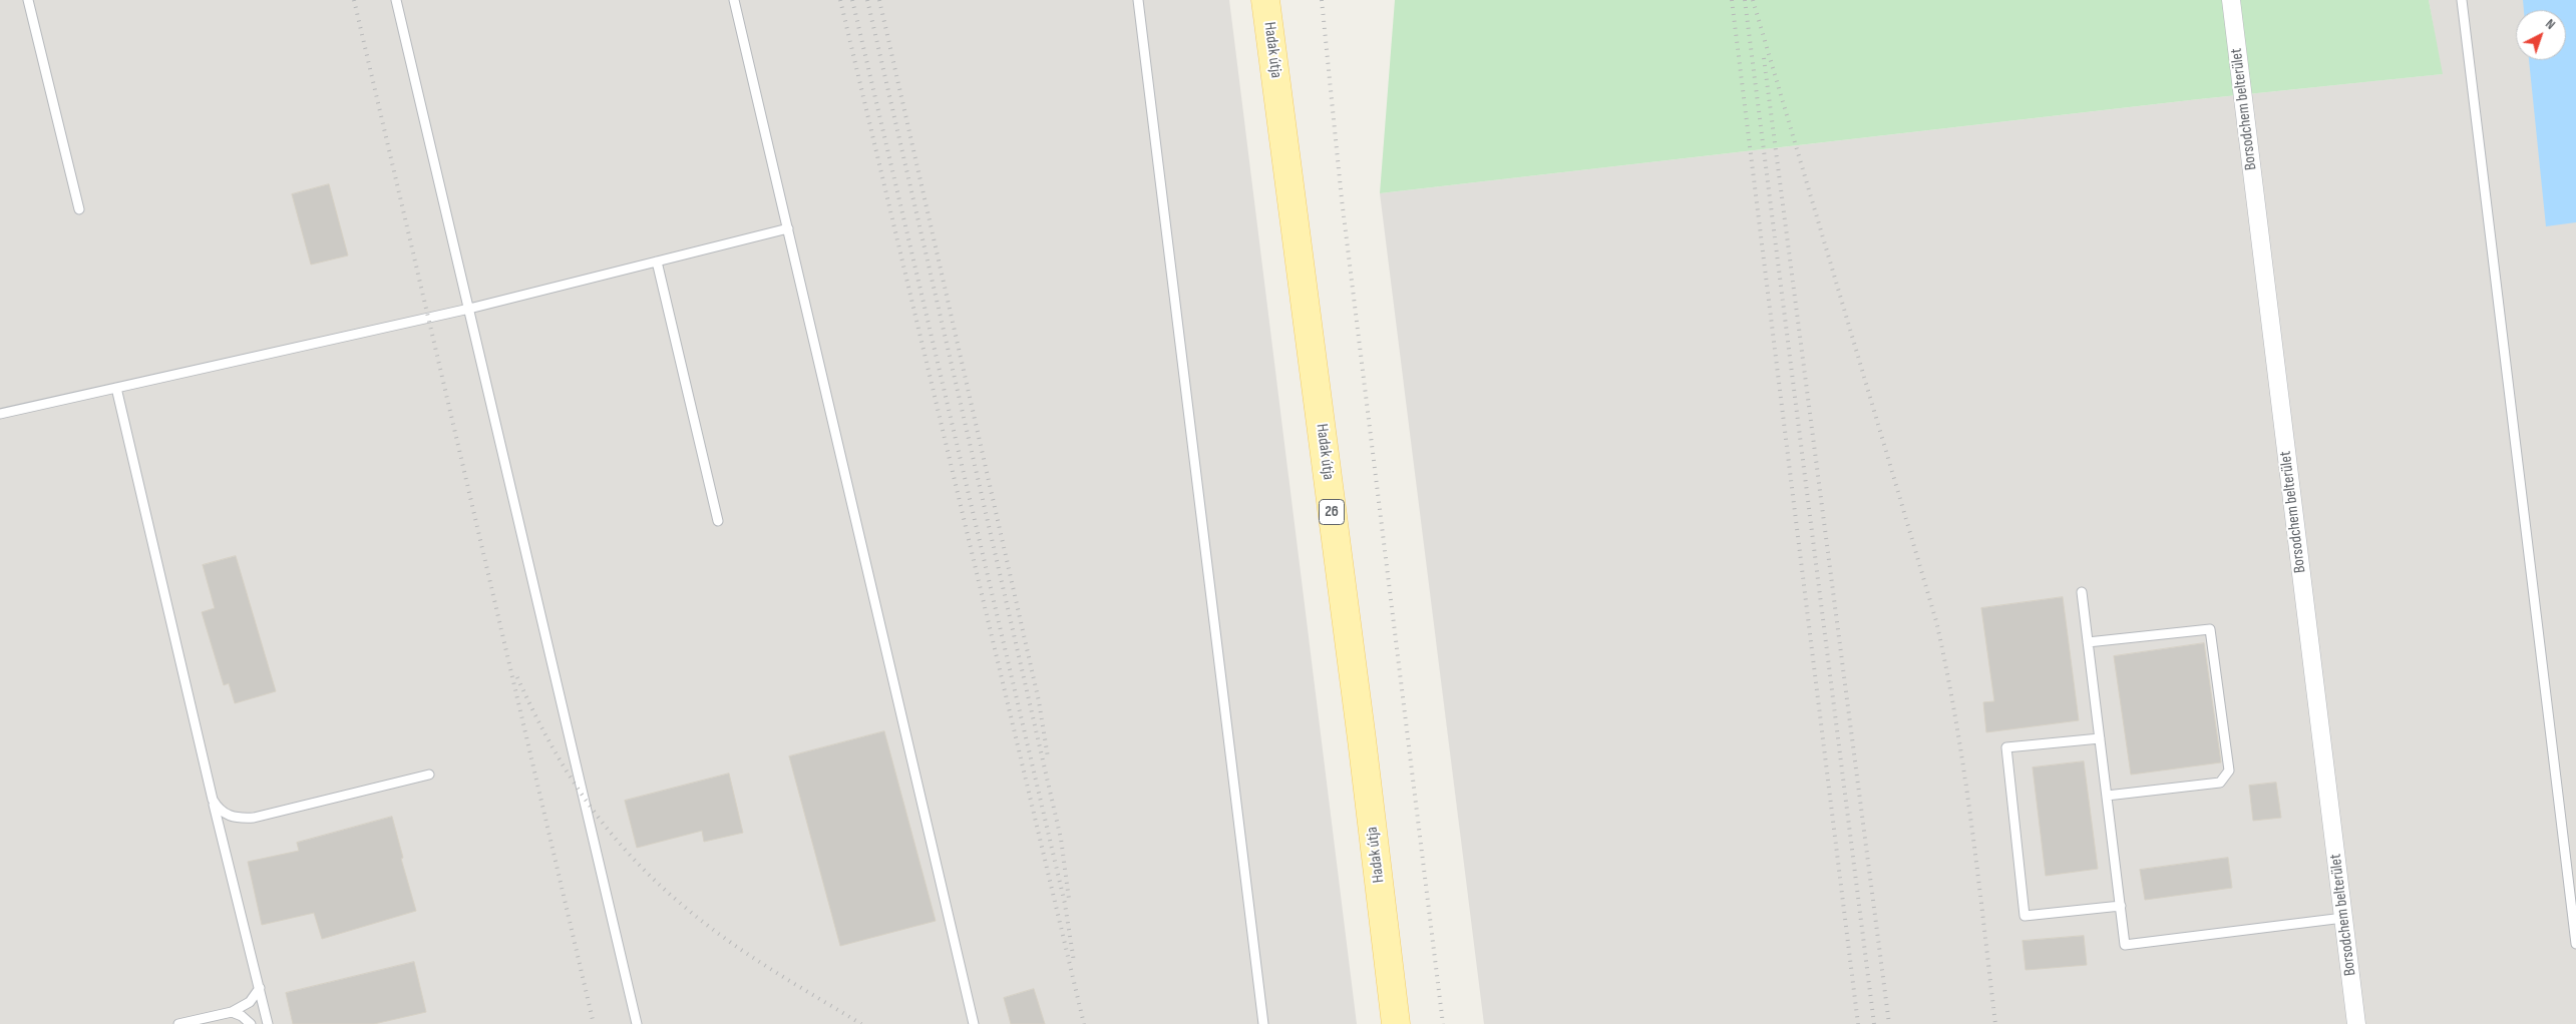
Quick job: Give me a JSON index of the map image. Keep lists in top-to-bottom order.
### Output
{
  "streets": {
    "main road": ["Hadak útja", "26"],
    "street": ["Borsodchem belterület"]
  },
  "north": "top right"
}
